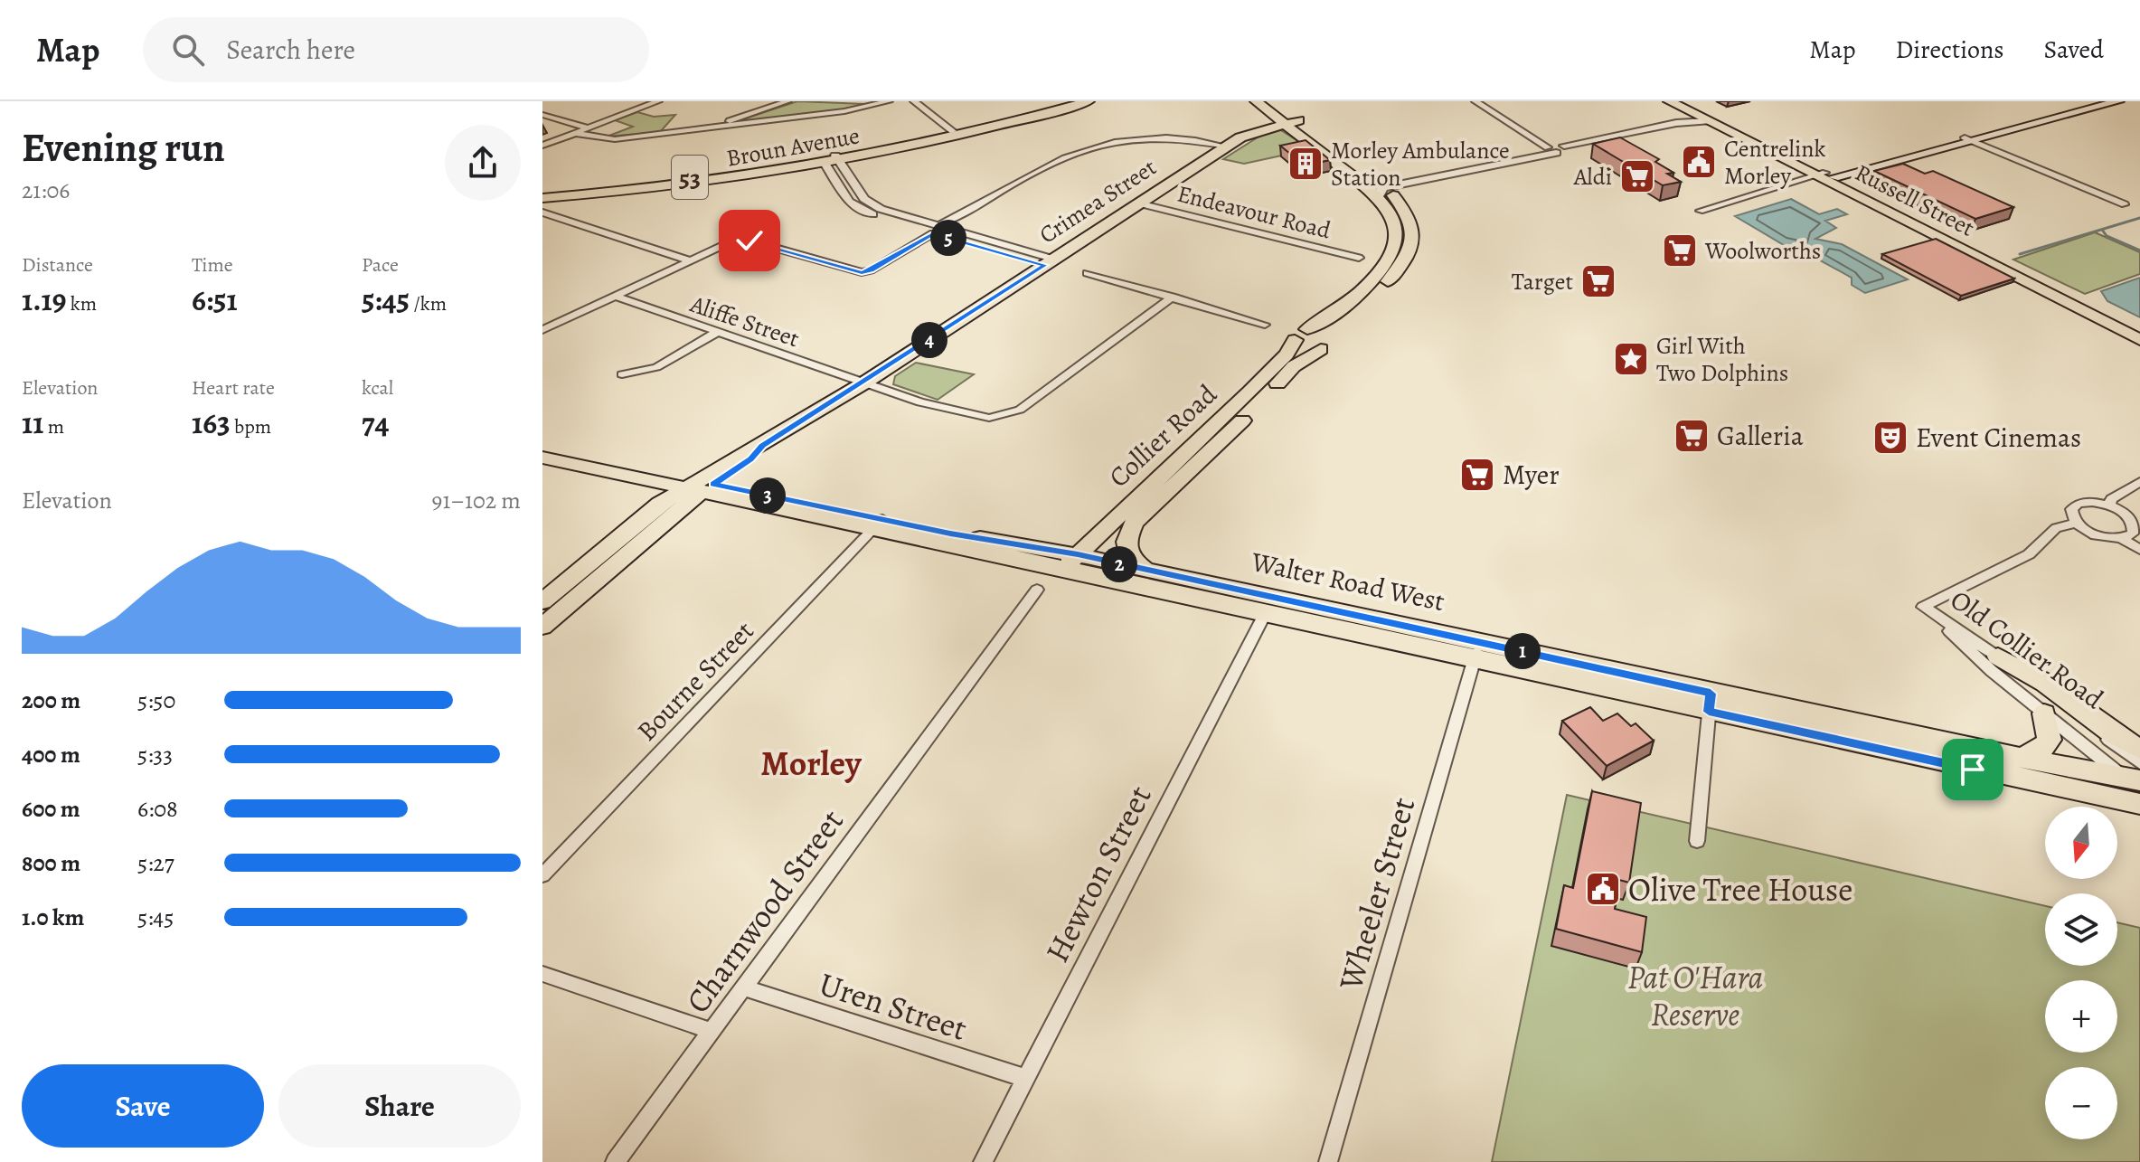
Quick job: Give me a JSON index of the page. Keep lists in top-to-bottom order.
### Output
{
  "streets": {
    "main road": [
      "Broun Avenue",
      "53",
      "Russell Street",
      "Crimea Street",
      "Collier Road",
      "Walter Road West"
    ],
    "street": [
      "Endeavour Road",
      "Aliffe Street",
      "Old Collier Road",
      "Bourne Street",
      "Hewton Street",
      "Wheeler Street",
      "Charnwood Street",
      "Uren Street"
    ]
  },
  "crossings": [
    ["Crimea Street", "Endeavour Road"],
    ["Crimea Street", "Aliffe Street"],
    ["Crimea Street", "Collier Road"],
    ["Crimea Street", "Walter Road West"],
    ["Collier Road", "Walter Road West"],
    ["Walter Road West", "Old Collier Road"],
    ["Walter Road West", "Bourne Street"],
    ["Walter Road West", "Hewton Street"],
    ["Walter Road West", "Wheeler Street"],
    ["Hewton Street", "Uren Street"],
    ["Charnwood Street", "Uren Street"]
  ],
  "districts": ["Morley"],
  "parks": ["Pat O'Hara Reserve"],
  "places": {
    "public building": ["Centrelink Morley", "Olive Tree House"],
    "building": ["Morley Ambulance Station"],
    "supermarket": [
      "Aldi",
      "Woolworths",
      "Target",
      "Galleria",
      "Myer"
    ],
    "place": ["Girl With Two Dolphins"],
    "theatre": ["Event Cinemas"]
  },
  "north": "bottom",
  "page": {
    "header": "Map",
    "search": "Search here",
    "nav": ["Map", "Directions", "Saved"],
    "heading": ["Evening run", "21:06"],
    "pins": [
      "5",
      "4",
      "3",
      "2",
      "1"
    ],
    "stats": [
      ["Distance", "1.19 km"],
      ["Time", "6:51"],
      ["Pace", "5:45 /km"],
      ["Elevation", "11 m"],
      ["Heart rate", "163 bpm"],
      ["kcal", "74"]
    ],
    "chart": ["Elevation", "91–102 m"],
    "list": [
      {
        "name": "200 m",
        "note": "5:50"
      },
      {
        "name": "400 m",
        "note": "5:33"
      },
      {
        "name": "600 m",
        "note": "6:08"
      },
      {
        "name": "800 m",
        "note": "5:27"
      },
      {
        "name": "1.0 km",
        "note": "5:45"
      }
    ],
    "map_buttons": ["+", "−"],
    "buttons": ["Save", "Share"]
  }
}
